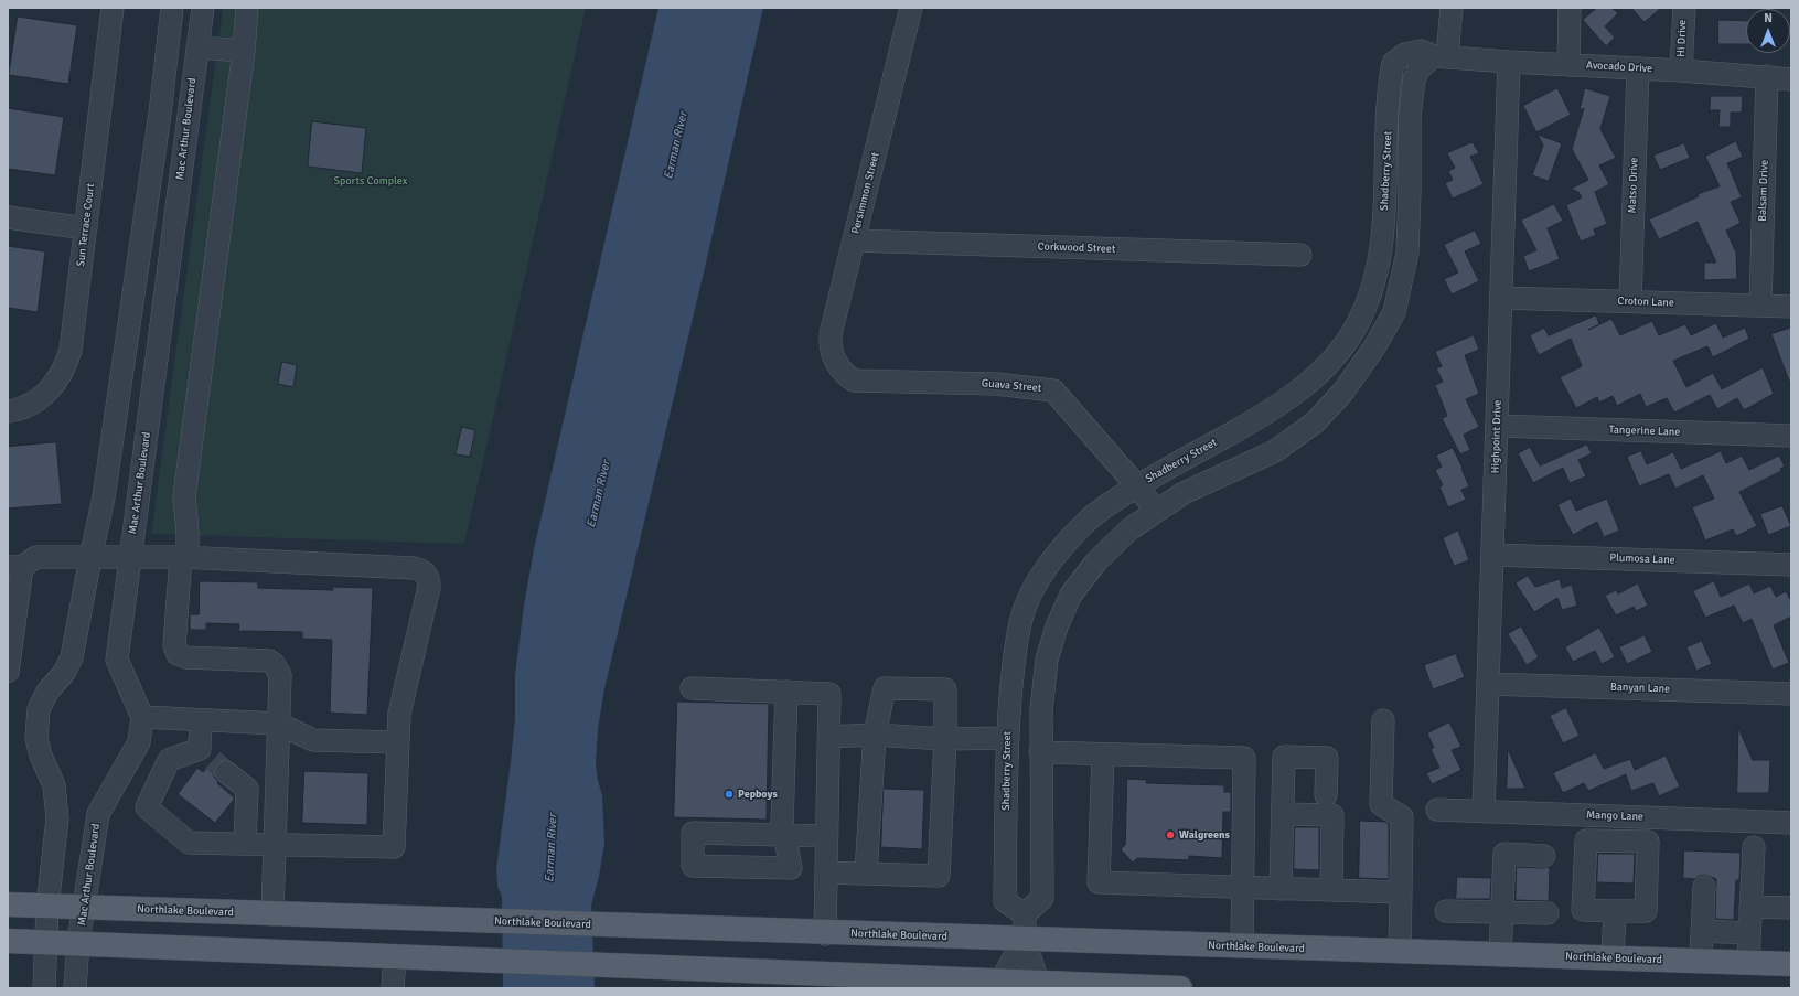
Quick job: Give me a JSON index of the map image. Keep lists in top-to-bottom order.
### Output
{
  "streets": {
    "main road": ["Northlake Boulevard"],
    "street": [
      "Hi Drive",
      "Avocado Drive",
      "Mac Arthur Boulevard",
      "Shadberry Street",
      "Matso Drive",
      "Balsam Drive",
      "Persimmon Street",
      "Sun Terrace Court",
      "Corkwood Street",
      "Croton Lane",
      "Guava Street",
      "Tangerine Lane",
      "Highpoint Drive",
      "Plumosa Lane",
      "Banyan Lane",
      "Mango Lane"
    ]
  },
  "crossings": [
    ["Hi Drive", "Avocado Drive"],
    ["Avocado Drive", "Shadberry Street"],
    ["Avocado Drive", "Matso Drive"],
    ["Avocado Drive", "Balsam Drive"],
    ["Avocado Drive", "Highpoint Drive"],
    ["Mac Arthur Boulevard", "Northlake Boulevard"],
    ["Shadberry Street", "Guava Street"],
    ["Matso Drive", "Croton Lane"],
    ["Balsam Drive", "Croton Lane"],
    ["Persimmon Street", "Corkwood Street"],
    ["Persimmon Street", "Guava Street"],
    ["Croton Lane", "Highpoint Drive"],
    ["Tangerine Lane", "Highpoint Drive"],
    ["Highpoint Drive", "Plumosa Lane"],
    ["Highpoint Drive", "Banyan Lane"],
    ["Highpoint Drive", "Mango Lane"]
  ],
  "water": ["Earman River"],
  "parks": ["Sports Complex"],
  "places": ["Pepboys", "Walgreens"],
  "north": "top"
}
